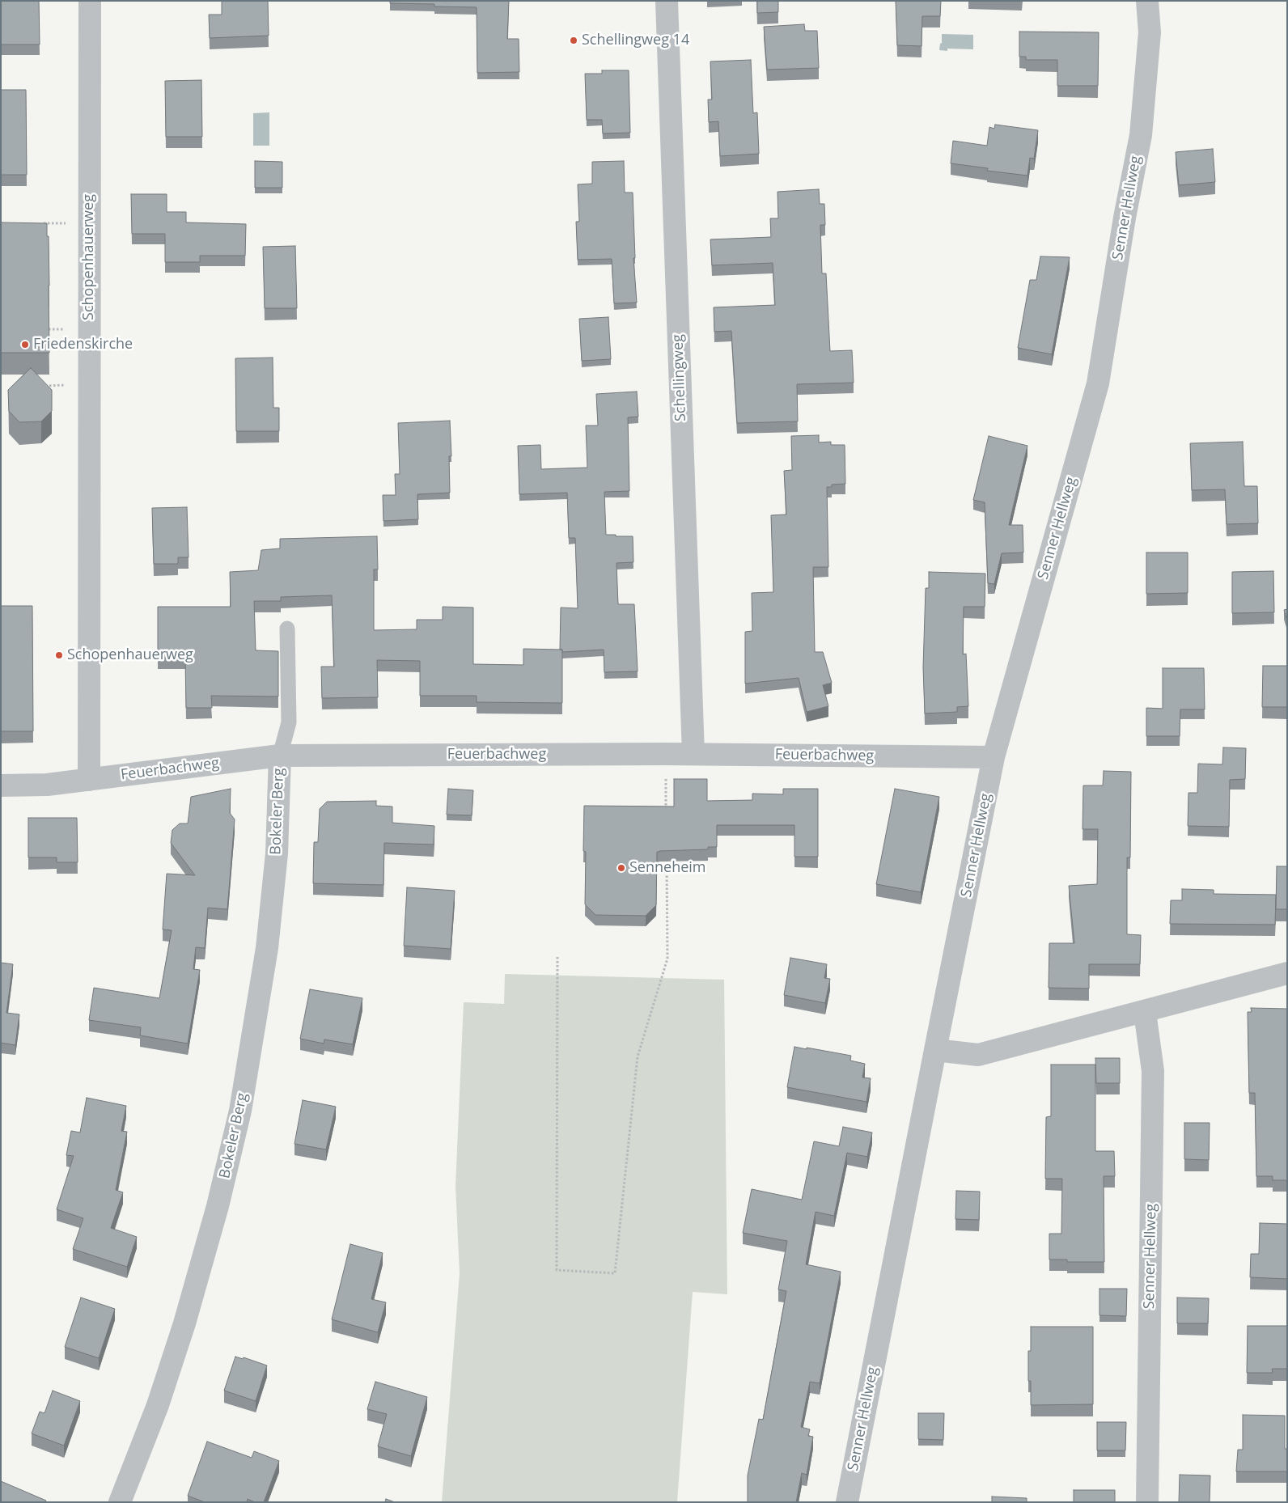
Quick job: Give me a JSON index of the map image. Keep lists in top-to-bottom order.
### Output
{
  "streets": {
    "street": [
      "Senner Hellweg",
      "Schopenhauerweg",
      "Schellingweg",
      "Feuerbachweg",
      "Bokeler Berg"
    ]
  },
  "crossings": [
    ["Senner Hellweg", "Feuerbachweg"],
    ["Schopenhauerweg", "Feuerbachweg"],
    ["Schellingweg", "Feuerbachweg"],
    ["Feuerbachweg", "Bokeler Berg"]
  ],
  "places": [
    "Schellingweg 14",
    "Friedenskirche",
    "Schopenhauerweg",
    "Senneheim"
  ]
}
